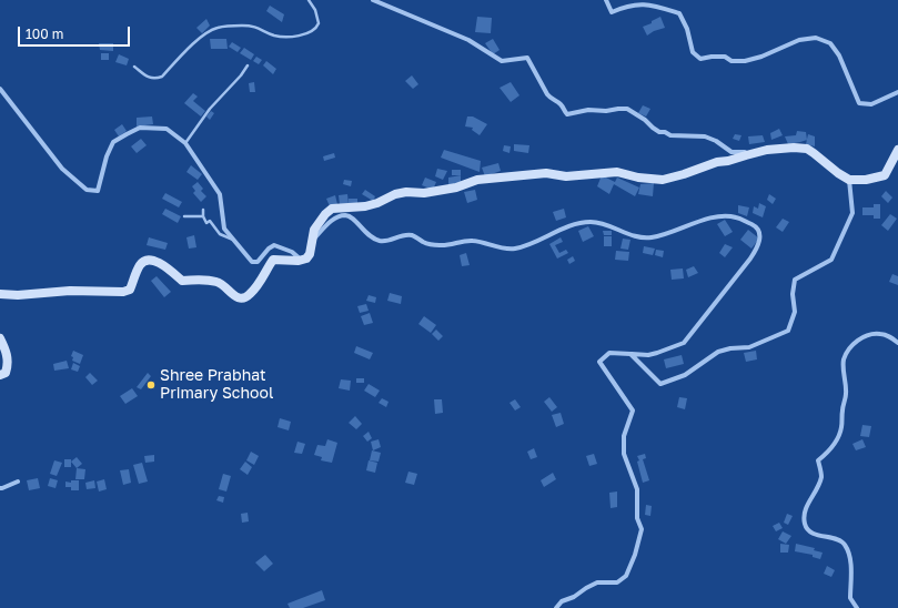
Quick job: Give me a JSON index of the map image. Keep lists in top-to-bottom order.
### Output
{
  "places": ["Shree Prabhat Primary School"],
  "scale_bar": "100 m"
}
